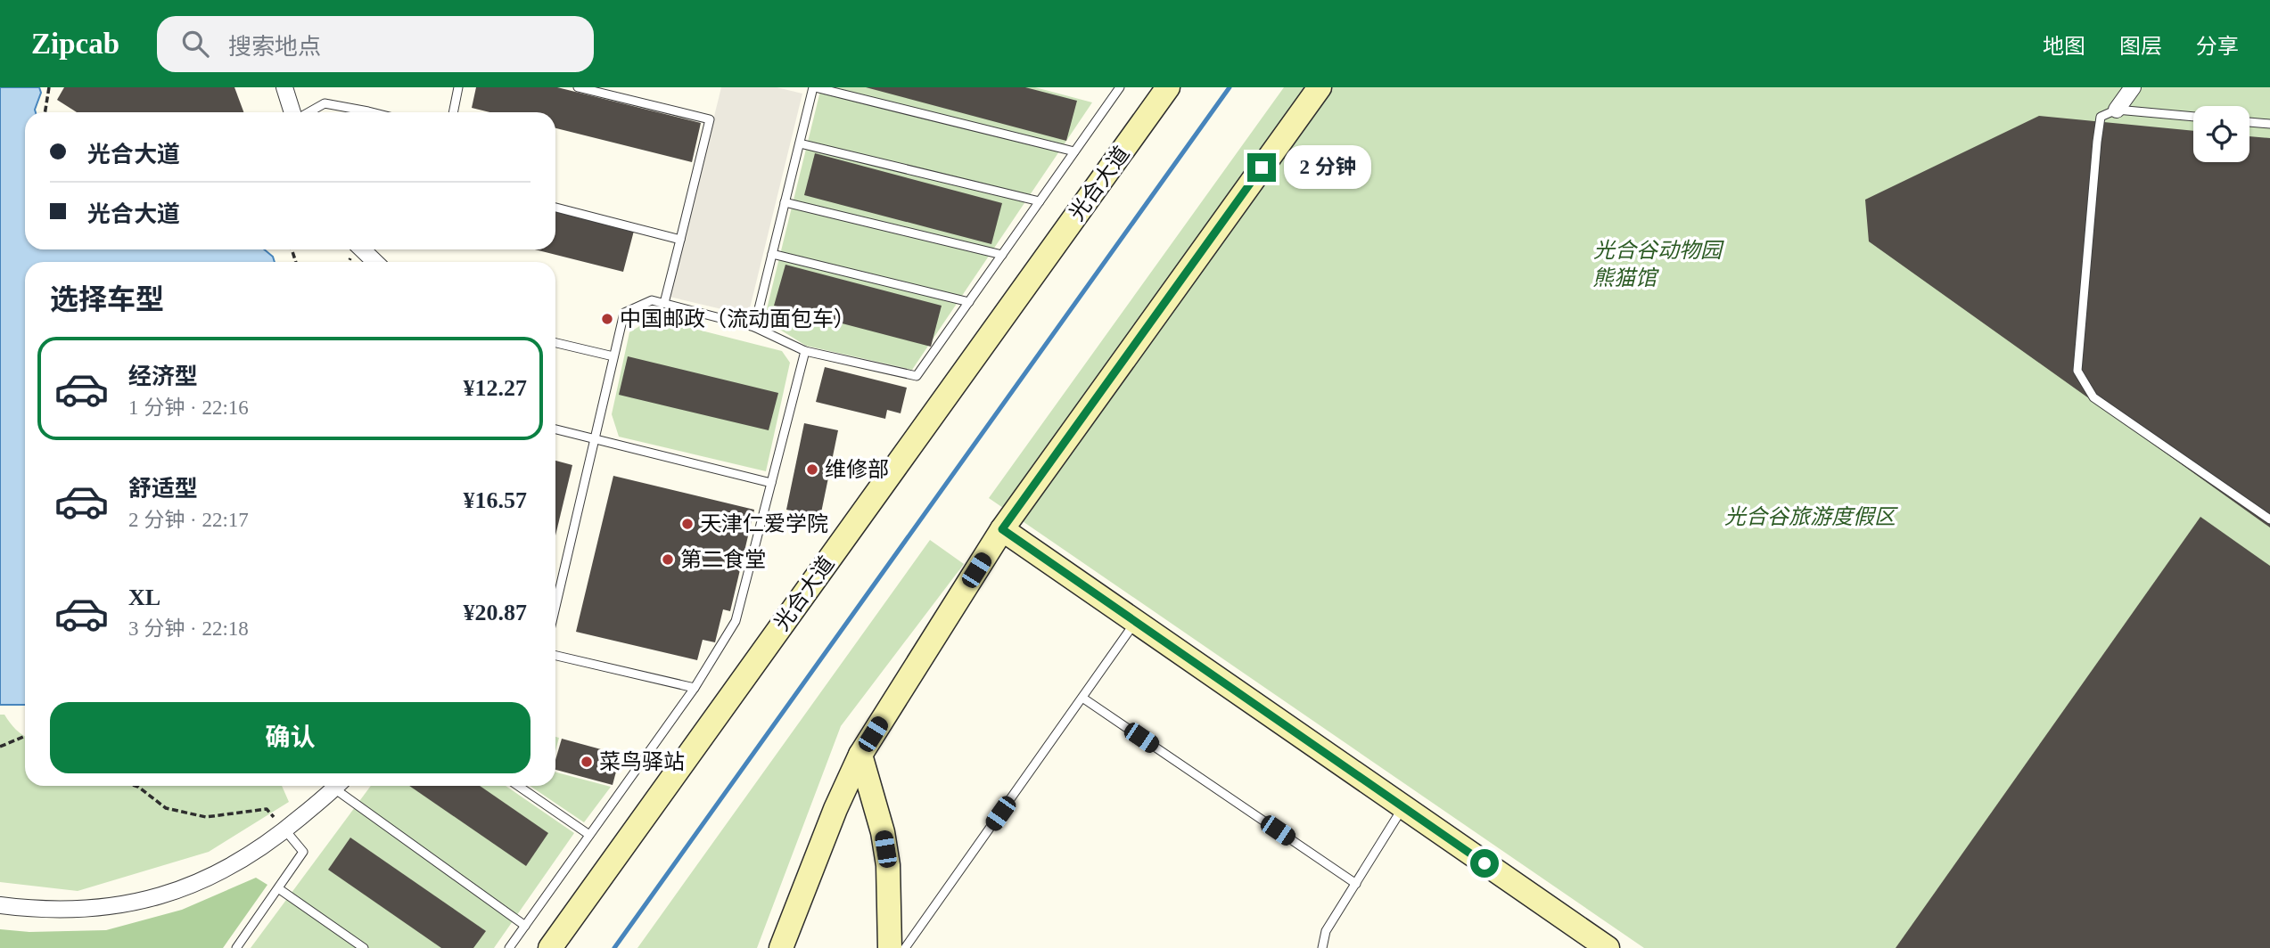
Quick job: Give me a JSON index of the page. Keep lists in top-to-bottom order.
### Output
{
  "streets": {
    "street": ["光合大道"]
  },
  "parks": ["光合谷动物园", "熊猫馆", "光合谷旅游度假区"],
  "places": [
    "中国邮政（流动面包车）",
    "维修部",
    "天津仁爱学院",
    "第二食堂",
    "菜鸟驿站"
  ],
  "page": {
    "header": "Zipcab",
    "search": "搜索地点",
    "nav": ["地图", "图层", "分享"],
    "banner": ["光合大道", "光合大道"],
    "bubble": "2 分钟",
    "heading": "选择车型",
    "list": [
      {
        "name": "经济型",
        "note": "1 分钟 · 22:16",
        "value": "¥12.27"
      },
      {
        "name": "舒适型",
        "note": "2 分钟 · 22:17",
        "value": "¥16.57"
      },
      {
        "name": "XL",
        "note": "3 分钟 · 22:18",
        "value": "¥20.87"
      }
    ],
    "buttons": "确认"
  }
}
